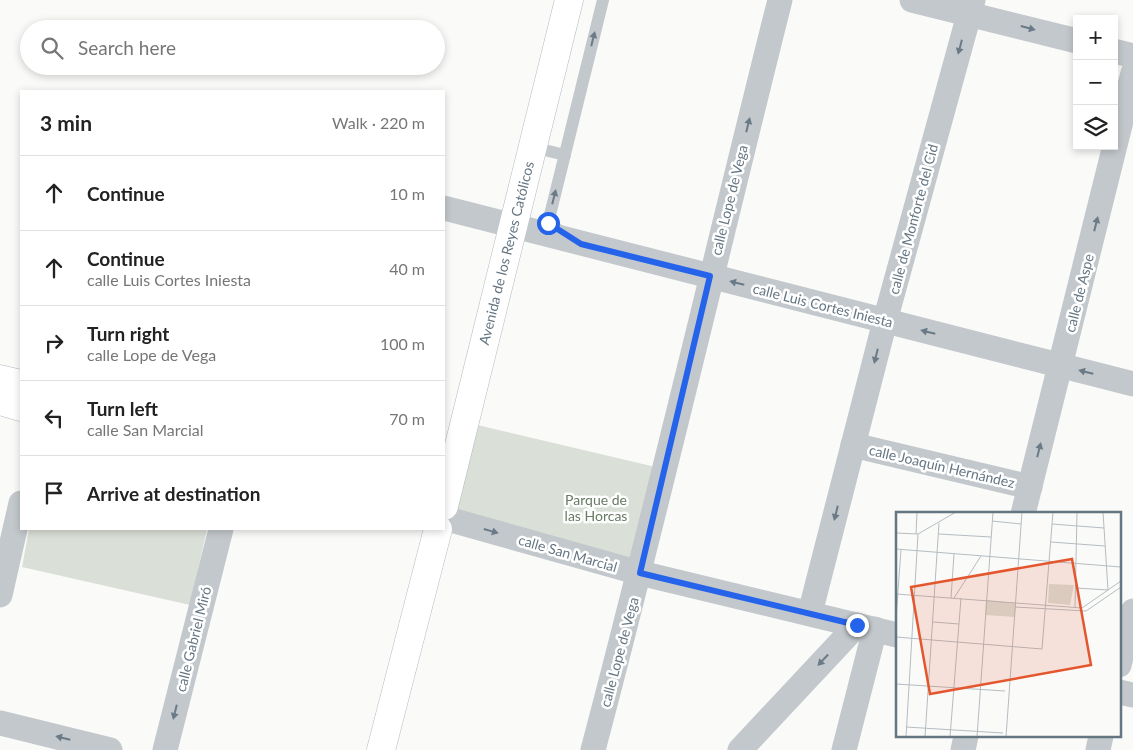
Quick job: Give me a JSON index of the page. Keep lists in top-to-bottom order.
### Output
{
  "streets": {
    "street": [
      "calle Lope de Vega",
      "calle de Monforte del Cid",
      "Avenida de los Reyes Católicos",
      "calle de Aspe",
      "calle Luis Cortes Iniesta",
      "calle Joaquín Hernández",
      "calle San Marcial",
      "calle Gabriel Miró"
    ]
  },
  "crossings": [
    ["calle Lope de Vega", "calle Luis Cortes Iniesta"],
    ["calle Lope de Vega", "calle San Marcial"],
    ["calle de Monforte del Cid", "calle Luis Cortes Iniesta"],
    ["calle de Monforte del Cid", "calle Joaquín Hernández"],
    ["calle de Monforte del Cid", "calle San Marcial"],
    ["Avenida de los Reyes Católicos", "calle Luis Cortes Iniesta"],
    ["calle de Aspe", "calle Luis Cortes Iniesta"],
    ["calle de Aspe", "calle Joaquín Hernández"]
  ],
  "one_way": [
    "calle Lope de Vega",
    "calle de Monforte del Cid",
    "calle de Aspe",
    "calle Luis Cortes Iniesta",
    "calle San Marcial"
  ],
  "parks": ["Parque de las Horcas"],
  "page": {
    "map_buttons": ["+", "−"],
    "search": "Search here",
    "heading": ["3 min", "Walk · 220 m"],
    "list": [
      ["Continue", "10 m"],
      ["Continue", "calle Luis Cortes Iniesta", "40 m"],
      ["Turn right", "calle Lope de Vega", "100 m"],
      ["Turn left", "calle San Marcial", "70 m"],
      "Arrive at destination"
    ]
  }
}
